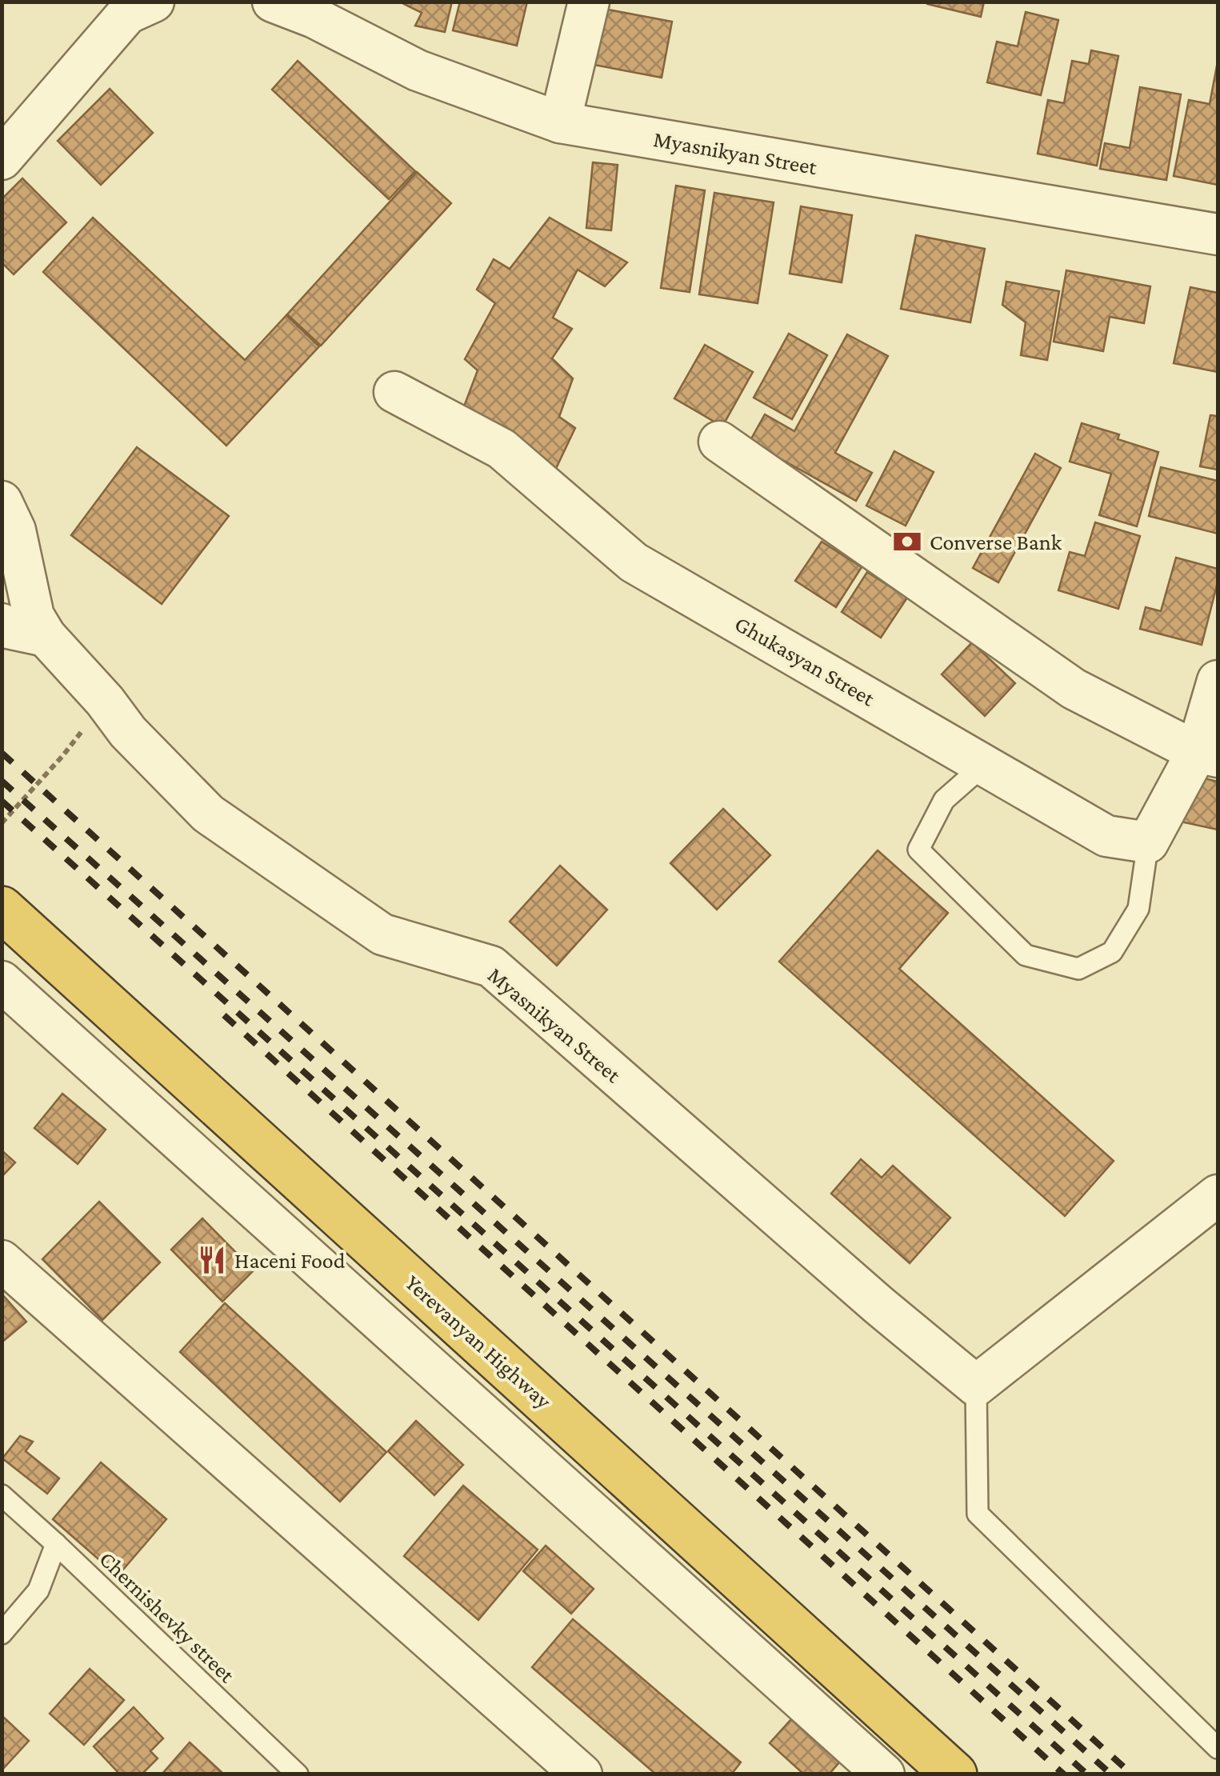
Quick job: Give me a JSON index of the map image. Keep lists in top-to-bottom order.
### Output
{
  "streets": {
    "highway": ["Yerevanyan Highway"],
    "street": ["Myasnikyan Street", "Ghukasyan Street"],
    "lane": ["Chernishevky street"]
  },
  "places": {
    "bank": ["Converse Bank"],
    "restaurant": ["Haceni Food"]
  }
}
